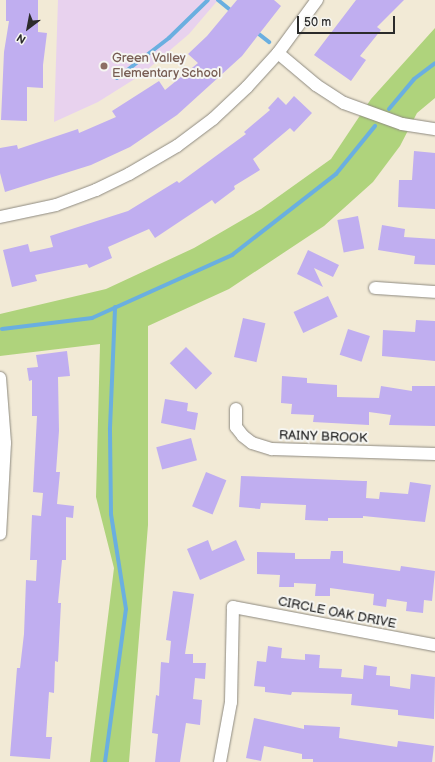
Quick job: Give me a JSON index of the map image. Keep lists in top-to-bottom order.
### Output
{
  "streets": {
    "street": ["RAINY BROOK", "CIRCLE OAK DRIVE"]
  },
  "places": ["Green Valley Elementary School"],
  "scale_bar": "50 m",
  "north": "bottom left"
}
